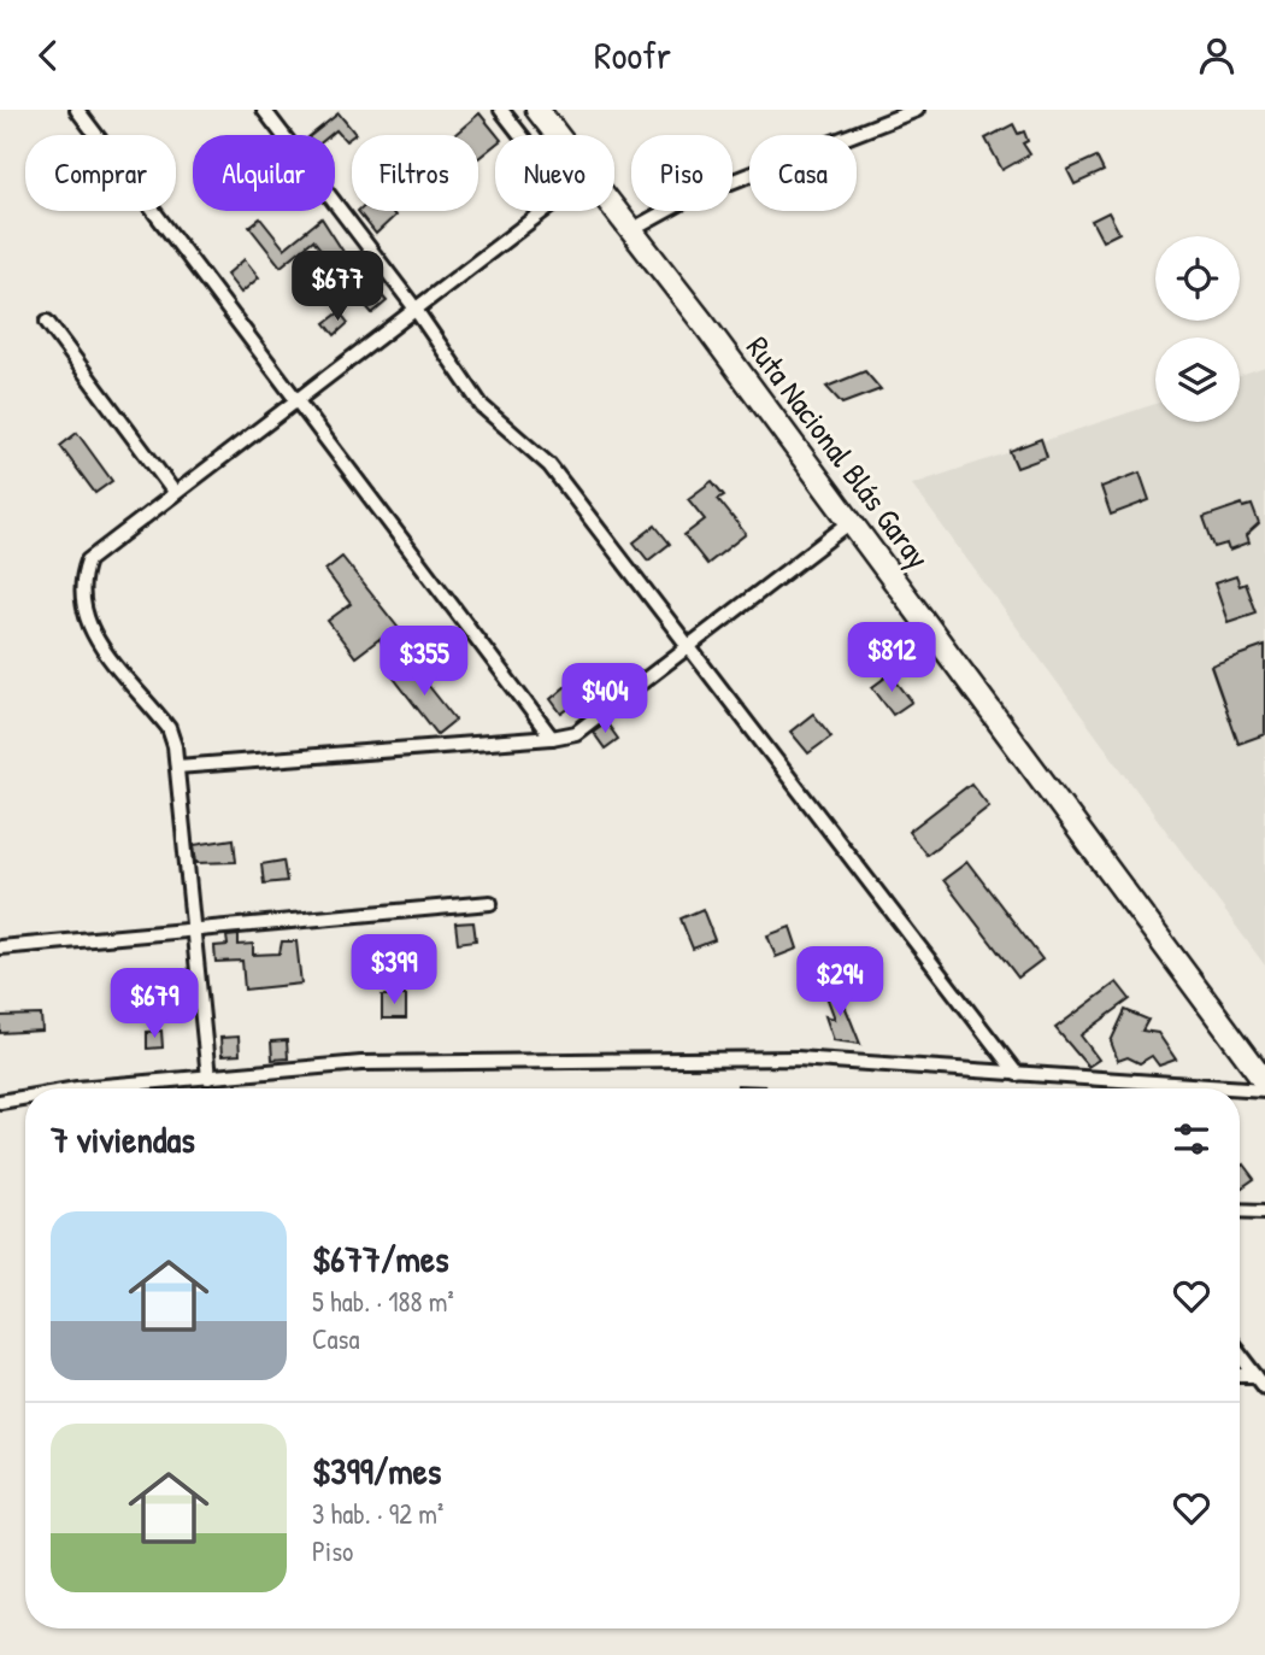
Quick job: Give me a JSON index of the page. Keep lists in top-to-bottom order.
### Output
{
  "streets": {
    "highway": ["Ruta Nacional Blás Garay"]
  },
  "page": {
    "header": "Roofr",
    "chip": [
      "Comprar",
      "Alquilar",
      "Filtros",
      "Nuevo",
      "Piso",
      "Casa"
    ],
    "price": [
      "$677",
      "$812",
      "$355",
      "$404",
      "$399",
      "$294",
      "$679"
    ],
    "heading": "7 viviendas",
    "list": [
      {
        "name": "$677/mes",
        "note": "5 hab. · 188 m² · Casa"
      },
      {
        "name": "$399/mes",
        "note": "3 hab. · 92 m² · Piso"
      }
    ]
  }
}
